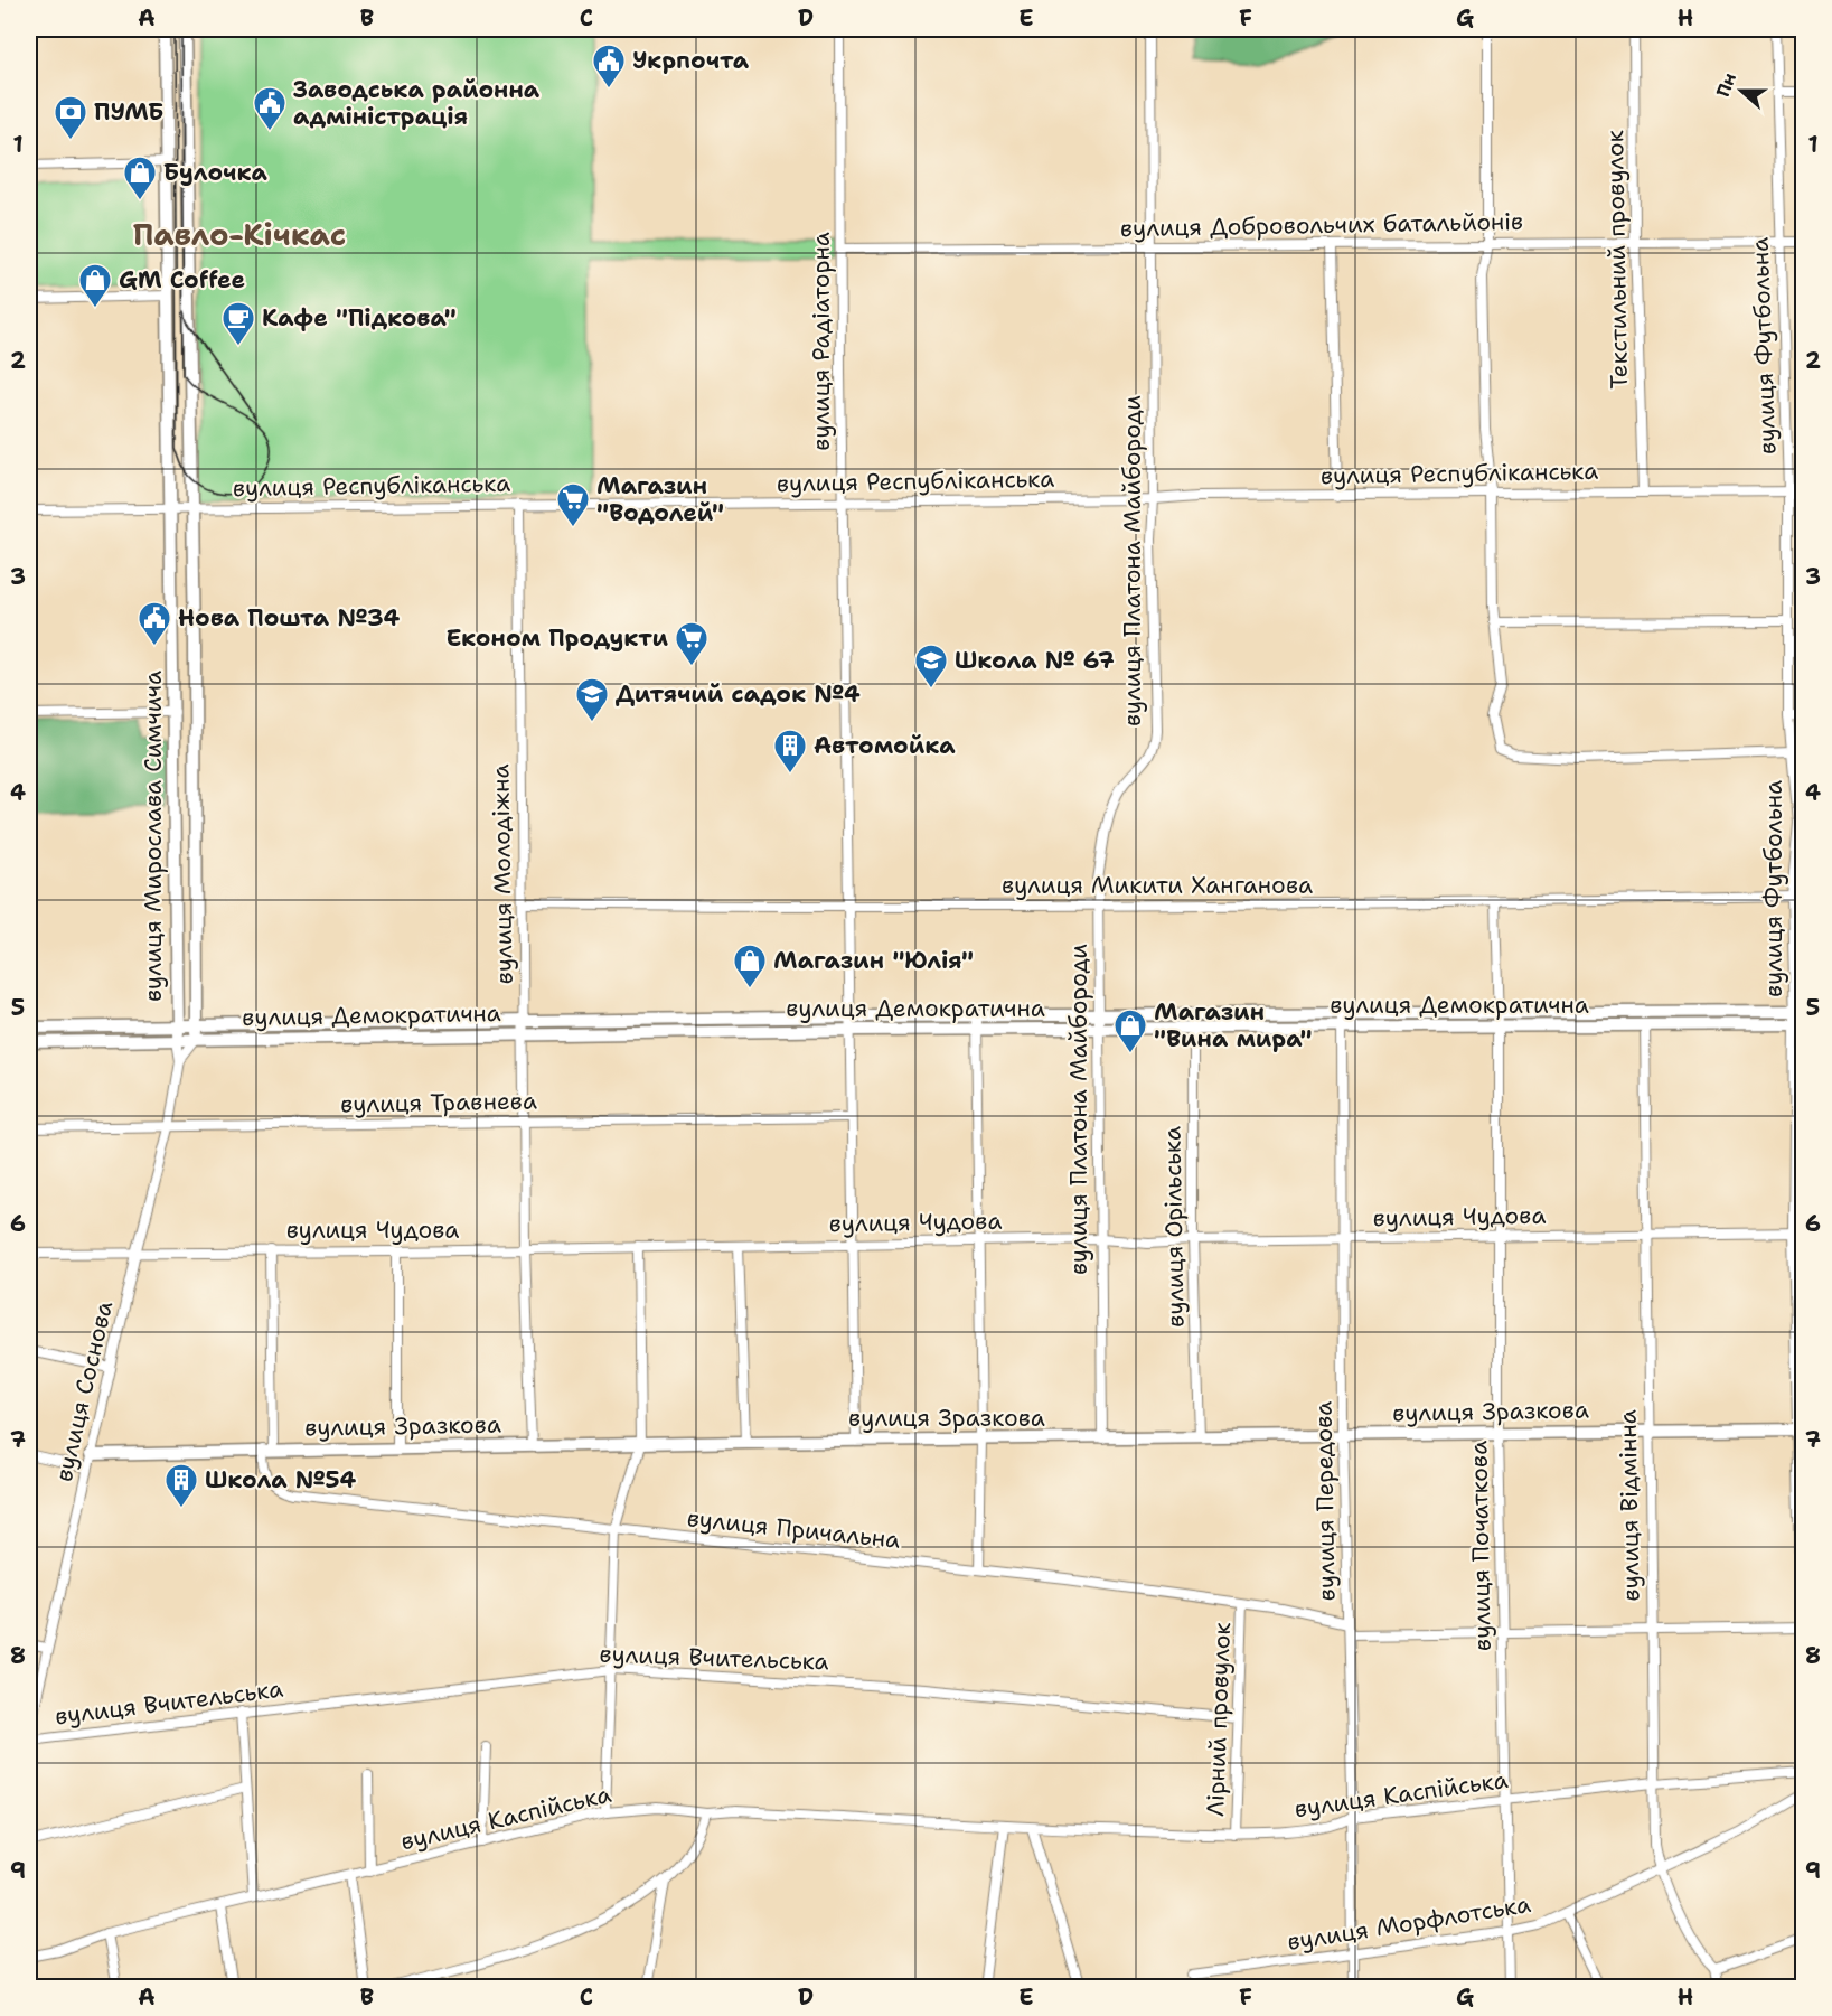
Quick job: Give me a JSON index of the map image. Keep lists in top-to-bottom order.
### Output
{
  "streets": {
    "street": [
      "вулиця Добровольчих батальйонів",
      "Текстильний провулок",
      "вулиця Радіаторна",
      "вулиця Футбольна",
      "вулиця Республіканська",
      "вулиця Платона Майбороди",
      "вулиця Мирослава Симчича",
      "вулиця Молодіжна",
      "вулиця Микити Ханганова",
      "вулиця Демократична",
      "вулиця Травнева",
      "вулиця Чудова",
      "вулиця Орільська",
      "вулиця Соснова",
      "вулиця Зразкова",
      "вулиця Передова",
      "вулиця Відмінна",
      "вулиця Причальна",
      "вулиця Початкова",
      "вулиця Вчительська",
      "Лірний провулок",
      "вулиця Каспійська",
      "вулиця Морфлотська"
    ]
  },
  "crossings": [
    ["вулиця Добровольчих батальйонів", "Текстильний провулок"],
    ["вулиця Добровольчих батальйонів", "вулиця Радіаторна"],
    ["вулиця Добровольчих батальйонів", "вулиця Футбольна"],
    ["вулиця Добровольчих батальйонів", "вулиця Платона Майбороди"],
    ["Текстильний провулок", "вулиця Республіканська"],
    ["вулиця Радіаторна", "вулиця Республіканська"],
    ["вулиця Радіаторна", "вулиця Микити Ханганова"],
    ["вулиця Радіаторна", "вулиця Демократична"],
    ["вулиця Футбольна", "вулиця Республіканська"],
    ["вулиця Футбольна", "вулиця Микити Ханганова"],
    ["вулиця Футбольна", "вулиця Демократична"],
    ["вулиця Футбольна", "вулиця Чудова"],
    ["вулиця Футбольна", "вулиця Зразкова"],
    ["вулиця Республіканська", "вулиця Платона Майбороди"],
    ["вулиця Республіканська", "вулиця Мирослава Симчича"],
    ["вулиця Республіканська", "вулиця Молодіжна"],
    ["вулиця Платона Майбороди", "вулиця Микити Ханганова"],
    ["вулиця Платона Майбороди", "вулиця Демократична"],
    ["вулиця Платона Майбороди", "вулиця Чудова"],
    ["вулиця Платона Майбороди", "вулиця Зразкова"],
    ["вулиця Мирослава Симчича", "вулиця Демократична"],
    ["вулиця Молодіжна", "вулиця Микити Ханганова"],
    ["вулиця Молодіжна", "вулиця Демократична"],
    ["вулиця Молодіжна", "вулиця Травнева"],
    ["вулиця Молодіжна", "вулиця Чудова"],
    ["вулиця Молодіжна", "вулиця Зразкова"],
    ["вулиця Микити Ханганова", "вулиця Початкова"],
    ["вулиця Демократична", "вулиця Орільська"],
    ["вулиця Демократична", "вулиця Передова"],
    ["вулиця Демократична", "вулиця Відмінна"],
    ["вулиця Демократична", "вулиця Початкова"],
    ["вулиця Травнева", "вулиця Соснова"],
    ["вулиця Чудова", "вулиця Орільська"],
    ["вулиця Чудова", "вулиця Соснова"],
    ["вулиця Чудова", "вулиця Передова"],
    ["вулиця Чудова", "вулиця Відмінна"],
    ["вулиця Чудова", "вулиця Причальна"],
    ["вулиця Чудова", "вулиця Початкова"],
    ["вулиця Орільська", "вулиця Зразкова"],
    ["вулиця Соснова", "вулиця Зразкова"],
    ["вулиця Зразкова", "вулиця Передова"],
    ["вулиця Зразкова", "вулиця Відмінна"],
    ["вулиця Зразкова", "вулиця Причальна"],
    ["вулиця Зразкова", "вулиця Початкова"],
    ["вулиця Передова", "вулиця Причальна"],
    ["вулиця Передова", "вулиця Каспійська"],
    ["вулиця Передова", "вулиця Морфлотська"],
    ["вулиця Відмінна", "вулиця Каспійська"],
    ["вулиця Відмінна", "вулиця Морфлотська"],
    ["вулиця Причальна", "Лірний провулок"],
    ["вулиця Початкова", "вулиця Каспійська"],
    ["вулиця Початкова", "вулиця Морфлотська"],
    ["вулиця Вчительська", "Лірний провулок"],
    ["Лірний провулок", "вулиця Каспійська"]
  ],
  "districts": ["Павло-Кічкас"],
  "places": {
    "public building": ["Укрпочта", "Заводська районна адміністрація", "Нова Пошта №34"],
    "bank": ["ПУМБ"],
    "shop": [
      "Булочка",
      "GM Coffee",
      "Магазин \"Юлія\"",
      "Магазин \"Вина мира\""
    ],
    "cafe": ["Кафе \"Підкова\""],
    "supermarket": ["Магазин \"Водолей\"", "Економ Продукти"],
    "school or university": ["Школа № 67", "Дитячий садок №4"],
    "building": ["Автомойка", "Школа №54"]
  },
  "north": "left",
  "grid": {
    "columns": [
      "A",
      "B",
      "C",
      "D",
      "E",
      "F",
      "G",
      "H"
    ],
    "rows": [
      "1",
      "2",
      "3",
      "4",
      "5",
      "6",
      "7",
      "8",
      "9"
    ]
  }
}
